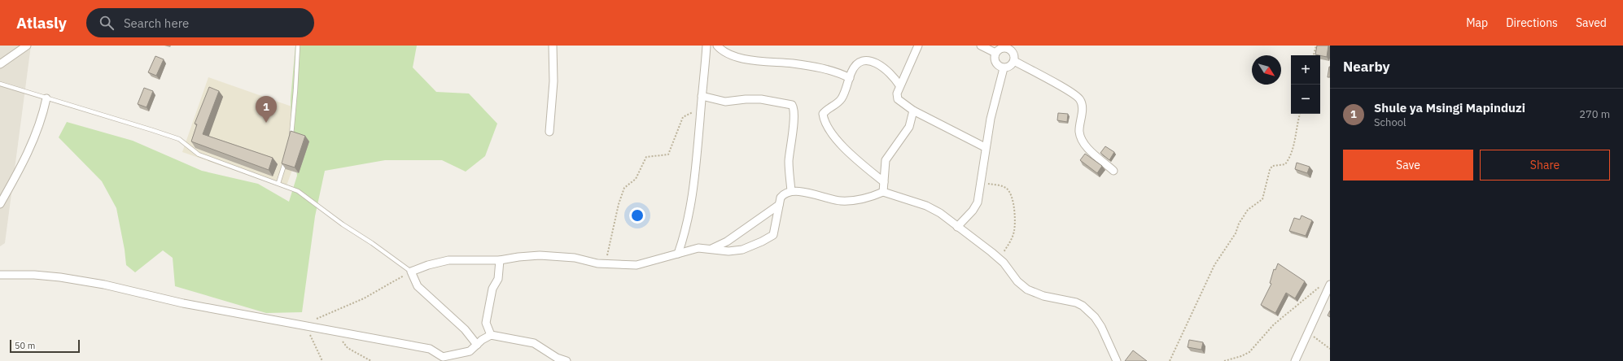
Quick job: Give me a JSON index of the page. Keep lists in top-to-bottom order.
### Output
{
  "scale_bar": "50 m",
  "north": "bottom right",
  "page": {
    "header": "Atlasly",
    "search": "Search here",
    "nav": ["Map", "Directions", "Saved"],
    "heading": "Nearby",
    "map_buttons": ["+", "−"],
    "list": [
      {
        "mark": "1",
        "name": "Shule ya Msingi Mapinduzi",
        "note": "School",
        "value": "270 m"
      }
    ],
    "pins": "1",
    "buttons": ["Save", "Share"],
    "scale": "50 m"
  }
}
